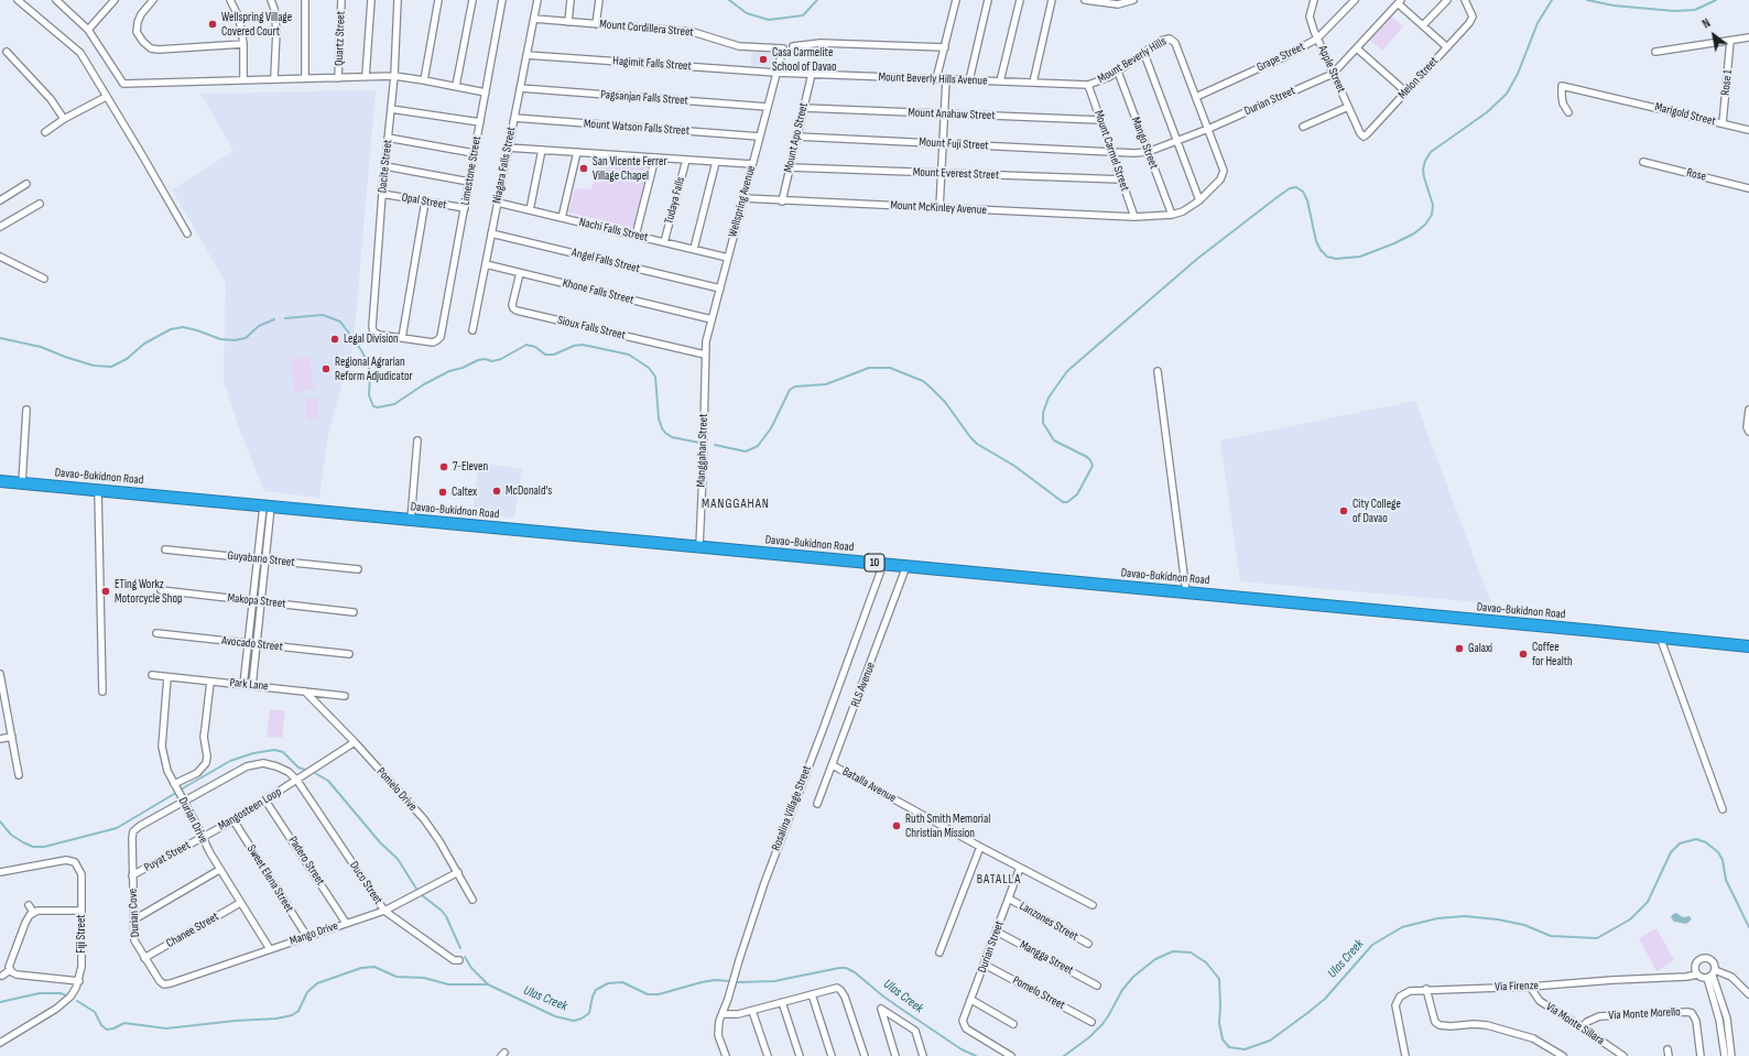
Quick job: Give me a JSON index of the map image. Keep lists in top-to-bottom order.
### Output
{
  "streets": {
    "highway": ["Davao-Bukidnon Road", "10"],
    "street": [
      "Mount Cordillera Street",
      "Quartz Street",
      "Grape Street",
      "Mount Beverly Hills",
      "Hagimit Falls Street",
      "Apple Street",
      "Melon Street",
      "Mount Beverly Hills Avenue",
      "Rose 1",
      "Pagsanjan Falls Street",
      "Durian Street",
      "Mount Anahaw Street",
      "Marigold Street",
      "Mount Watson Falls Street",
      "Mount Apo Street",
      "Mango Street",
      "Mount Fuji Street",
      "Mount Carmel Street",
      "Niagara Falls Street",
      "Dacite Street",
      "Limestone Street",
      "Mount Everest Street",
      "Rose",
      "Tudaya Falls",
      "Opal Street",
      "Wellspring Avenue",
      "Mount McKinley Avenue",
      "Nachi Falls Street",
      "Angel Falls Street",
      "Khone Falls Street",
      "Sioux Falls Street",
      "Manggahan Street",
      "Guyabano Street",
      "Makopa Street",
      "Avocado Street",
      "Park Lane",
      "RLS Avenue",
      "Batalla Avenue",
      "Pomelo Drive",
      "Rosalina Village Street",
      "Mangosteen Loop",
      "Durian Drive",
      "Puyat Street",
      "Padero Street",
      "Sweet Elena Street",
      "Duco Street",
      "Durian Cove",
      "Lanzones Street",
      "Chanee Street",
      "Fiji Street",
      "Mango Drive",
      "Mangga Street",
      "Via Firenze",
      "Pomelo Street",
      "Via Monte Morello",
      "Via Monte Sillara"
    ]
  },
  "crossings": [
    ["Mount Cordillera Street", "Niagara Falls Street"],
    ["Mount Cordillera Street", "Wellspring Avenue"],
    ["Grape Street", "Mount Beverly Hills"],
    ["Grape Street", "Apple Street"],
    ["Mount Beverly Hills", "Mount Beverly Hills Avenue"],
    ["Mount Beverly Hills", "Mango Street"],
    ["Mount Beverly Hills", "Mount Carmel Street"],
    ["Hagimit Falls Street", "Mount Beverly Hills Avenue"],
    ["Hagimit Falls Street", "Niagara Falls Street"],
    ["Hagimit Falls Street", "Wellspring Avenue"],
    ["Apple Street", "Melon Street"],
    ["Apple Street", "Durian Street"],
    ["Mount Beverly Hills Avenue", "Mount Apo Street"],
    ["Mount Beverly Hills Avenue", "Mount Carmel Street"],
    ["Mount Beverly Hills Avenue", "Wellspring Avenue"],
    ["Rose 1", "Marigold Street"],
    ["Pagsanjan Falls Street", "Niagara Falls Street"],
    ["Pagsanjan Falls Street", "Wellspring Avenue"],
    ["Durian Street", "Mango Street"],
    ["Durian Street", "Mount Fuji Street"],
    ["Durian Street", "Mount Carmel Street"],
    ["Durian Street", "Batalla Avenue"],
    ["Durian Street", "Lanzones Street"],
    ["Durian Street", "Mangga Street"],
    ["Durian Street", "Pomelo Street"],
    ["Mount Anahaw Street", "Mount Apo Street"],
    ["Mount Anahaw Street", "Mount Carmel Street"],
    ["Mount Watson Falls Street", "Niagara Falls Street"],
    ["Mount Watson Falls Street", "Wellspring Avenue"],
    ["Mount Apo Street", "Mount Fuji Street"],
    ["Mount Apo Street", "Mount Everest Street"],
    ["Mount Apo Street", "Mount McKinley Avenue"],
    ["Mango Street", "Mount McKinley Avenue"],
    ["Mount Fuji Street", "Mount Carmel Street"],
    ["Mount Carmel Street", "Mount Everest Street"],
    ["Mount Carmel Street", "Mount McKinley Avenue"],
    ["Niagara Falls Street", "Nachi Falls Street"],
    ["Niagara Falls Street", "Angel Falls Street"],
    ["Niagara Falls Street", "Khone Falls Street"],
    ["Dacite Street", "Limestone Street"],
    ["Dacite Street", "Opal Street"],
    ["Limestone Street", "Opal Street"],
    ["Tudaya Falls", "Nachi Falls Street"],
    ["Wellspring Avenue", "Mount McKinley Avenue"],
    ["Wellspring Avenue", "Nachi Falls Street"],
    ["Wellspring Avenue", "Angel Falls Street"],
    ["Wellspring Avenue", "Khone Falls Street"],
    ["Wellspring Avenue", "Sioux Falls Street"],
    ["Wellspring Avenue", "Manggahan Street"],
    ["Khone Falls Street", "Sioux Falls Street"],
    ["Sioux Falls Street", "Manggahan Street"],
    ["Manggahan Street", "Davao-Bukidnon Road"],
    ["Davao-Bukidnon Road", "RLS Avenue"],
    ["Davao-Bukidnon Road", "Rosalina Village Street"],
    ["Park Lane", "Pomelo Drive"],
    ["Park Lane", "Durian Drive"],
    ["RLS Avenue", "Batalla Avenue"],
    ["Pomelo Drive", "Mangosteen Loop"],
    ["Pomelo Drive", "Mango Drive"],
    ["Mangosteen Loop", "Durian Drive"],
    ["Mangosteen Loop", "Puyat Street"],
    ["Mangosteen Loop", "Padero Street"],
    ["Mangosteen Loop", "Sweet Elena Street"],
    ["Mangosteen Loop", "Duco Street"],
    ["Mangosteen Loop", "Durian Cove"],
    ["Durian Drive", "Puyat Street"],
    ["Durian Drive", "Chanee Street"],
    ["Durian Drive", "Mango Drive"],
    ["Puyat Street", "Durian Cove"],
    ["Padero Street", "Mango Drive"],
    ["Sweet Elena Street", "Mango Drive"],
    ["Duco Street", "Mango Drive"],
    ["Durian Cove", "Chanee Street"],
    ["Durian Cove", "Mango Drive"],
    ["Via Firenze", "Via Monte Sillara"],
    ["Via Monte Morello", "Via Monte Sillara"]
  ],
  "districts": ["MANGGAHAN", "BATALLA"],
  "water": ["Ulas Creek"],
  "places": [
    "Wellspring Village Covered Court",
    "Casa Carmelite School of Davao",
    "San Vicente Ferrer Village Chapel",
    "Legal Division",
    "Regional Agrarian Reform Adjudicator",
    "7-Eleven",
    "McDonald's",
    "Caltex",
    "City College of Davao",
    "ETing Workz Motorcycle Shop",
    "Galaxi",
    "Coffee for Health",
    "Ruth Smith Memorial Christian Mission"
  ],
  "north": "top left"
}
